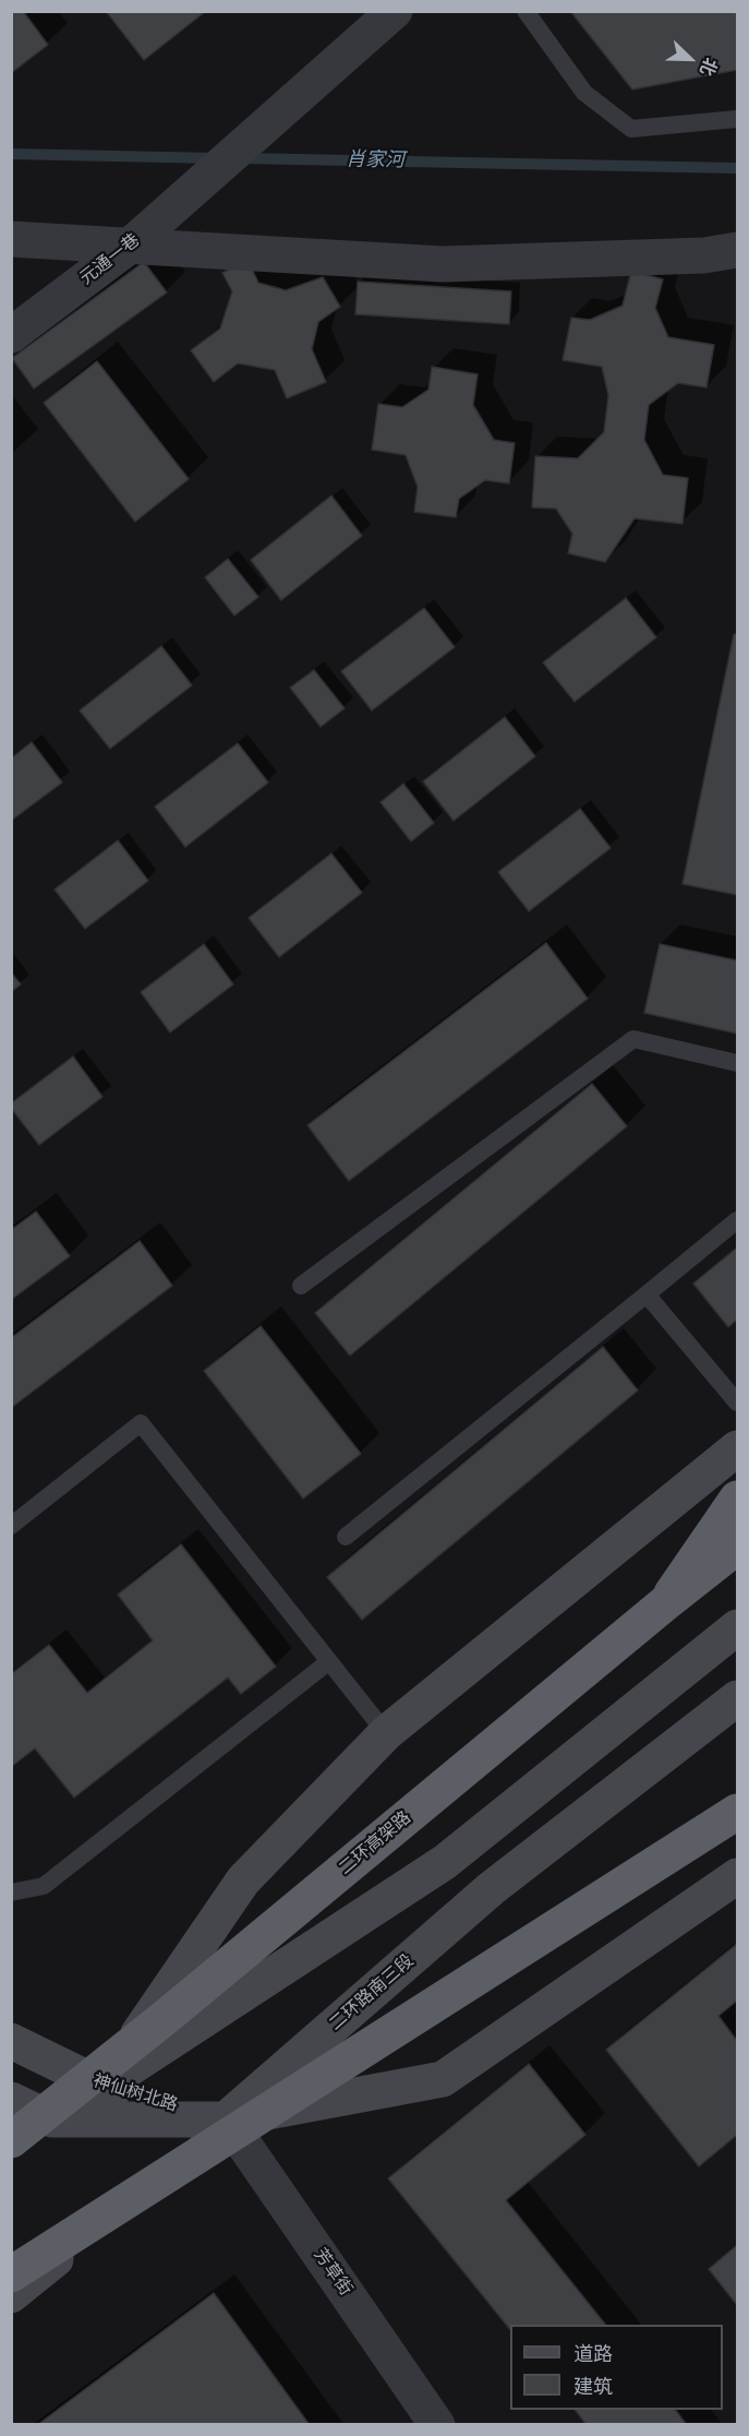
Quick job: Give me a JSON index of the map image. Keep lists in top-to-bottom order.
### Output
{
  "streets": {
    "highway": ["二环高架路"],
    "main road": ["二环路南三段", "神仙树北路"],
    "street": ["元通一巷", "芳草街"]
  },
  "crossings": [
    ["二环路南三段", "神仙树北路"],
    ["二环路南三段", "芳草街"],
    ["神仙树北路", "芳草街"]
  ],
  "water": ["肖家河"],
  "legend": ["道路", "建筑"],
  "north": "bottom right"
}
